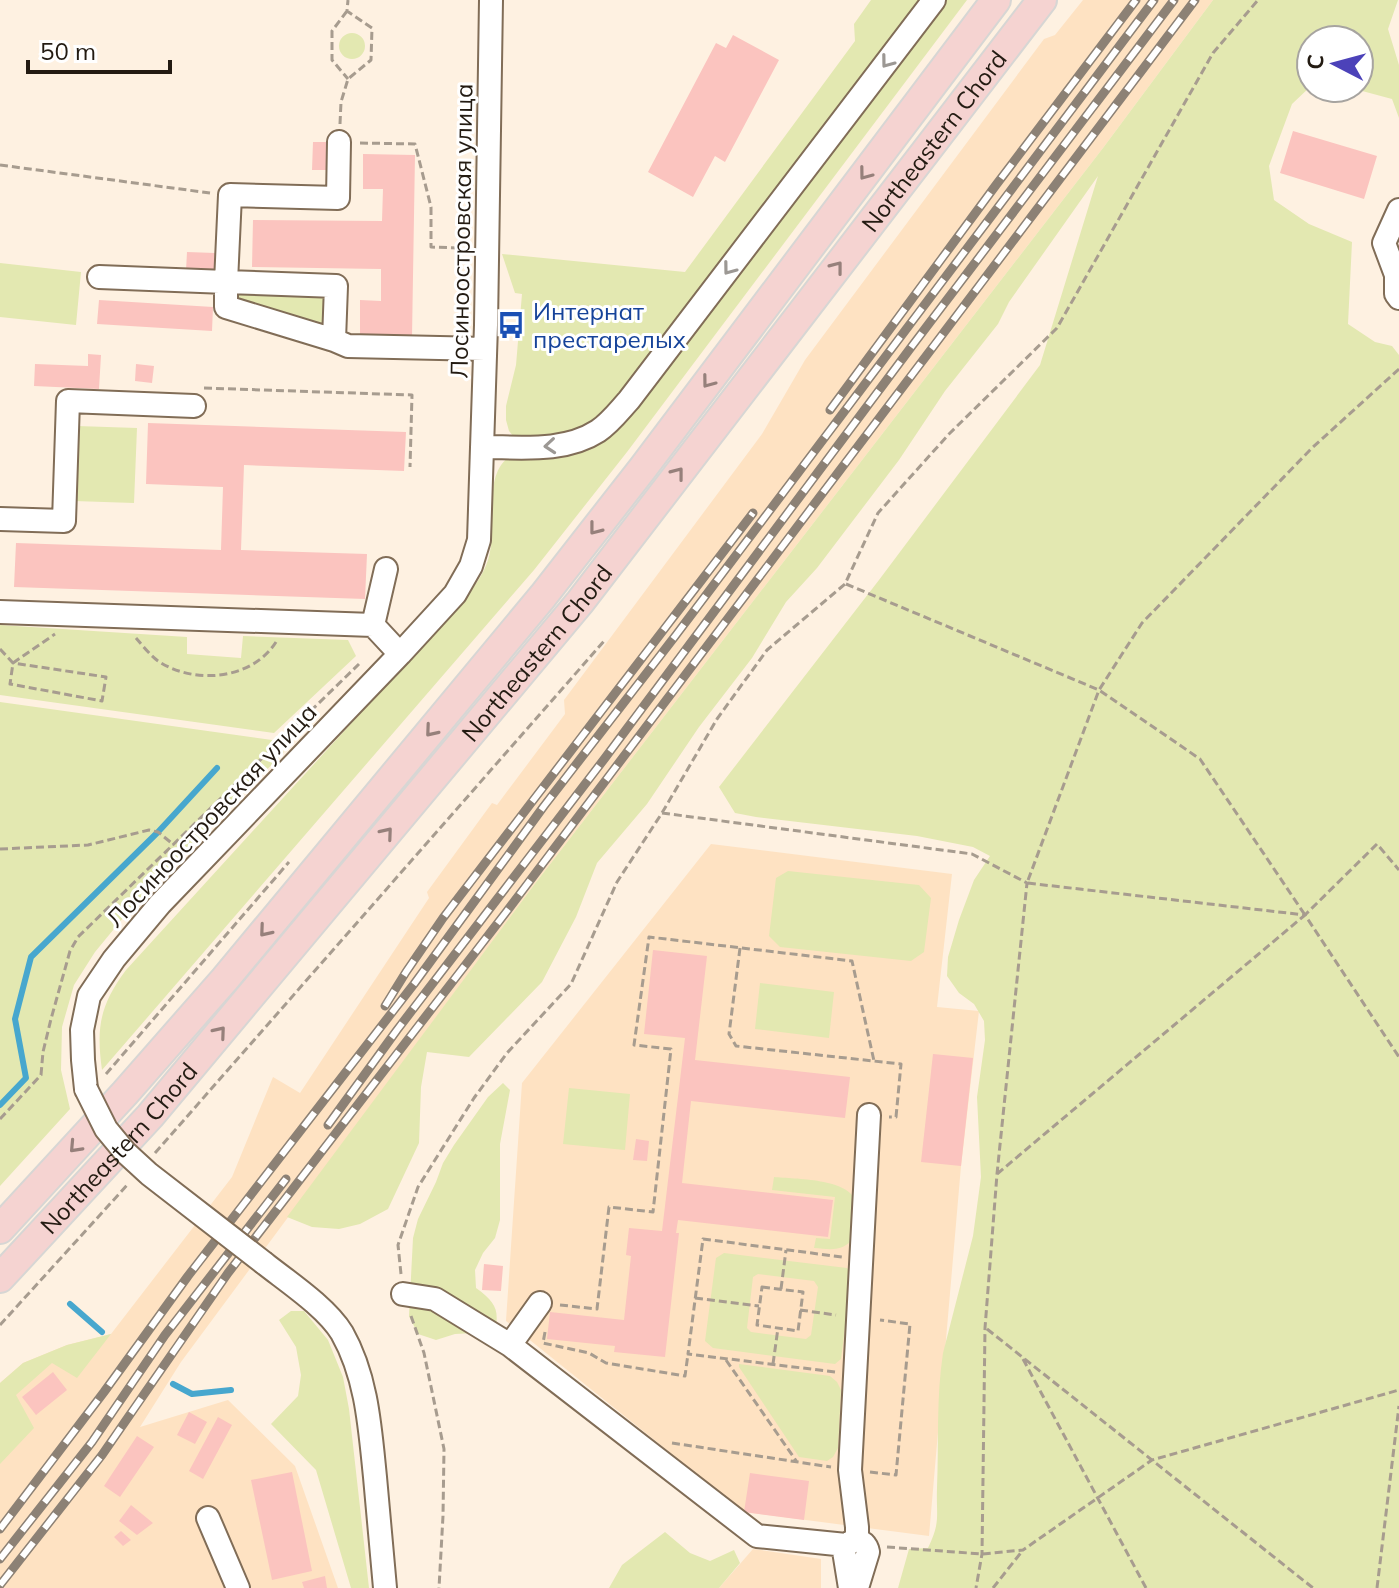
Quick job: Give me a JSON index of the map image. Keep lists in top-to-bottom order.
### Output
{
  "streets": {
    "main road": ["Northeastern Chord"],
    "street": ["Лосиноостровская улица"]
  },
  "places": {
    "bus stop": ["Интернат престарелых"]
  },
  "scale_bar": "50 m",
  "north": "left"
}
